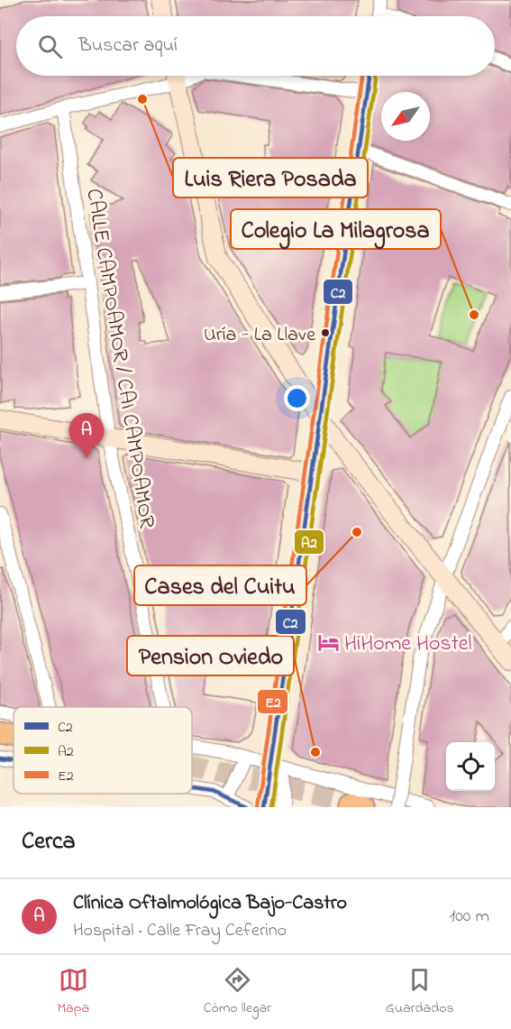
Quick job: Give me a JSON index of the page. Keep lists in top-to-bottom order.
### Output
{
  "streets": {
    "street": ["CALLE CAMPOAMOR / CAI CAMPOAMOR"]
  },
  "places": {
    "other": [
      "Luis Riera Posada",
      "Colegio La Milagrosa",
      "Uría - La Llave",
      "Cases del Cuitu",
      "Pension Oviedo"
    ],
    "hotel": ["HiHome Hostel"]
  },
  "lines": ["transit line C2", "transit line A2", "transit line E2"],
  "legend": ["C2", "A2", "E2"],
  "north": "bottom left",
  "page": {
    "search": "Buscar aquí",
    "pins": "A",
    "heading": "Cerca",
    "list": [
      {
        "mark": "A",
        "name": "Clínica Oftalmológica Bajo-Castro",
        "note": "Hospital · Calle Fray Ceferino",
        "value": "100 m"
      }
    ],
    "nav": ["Mapa", "Cómo llegar", "Guardados"]
  }
}
